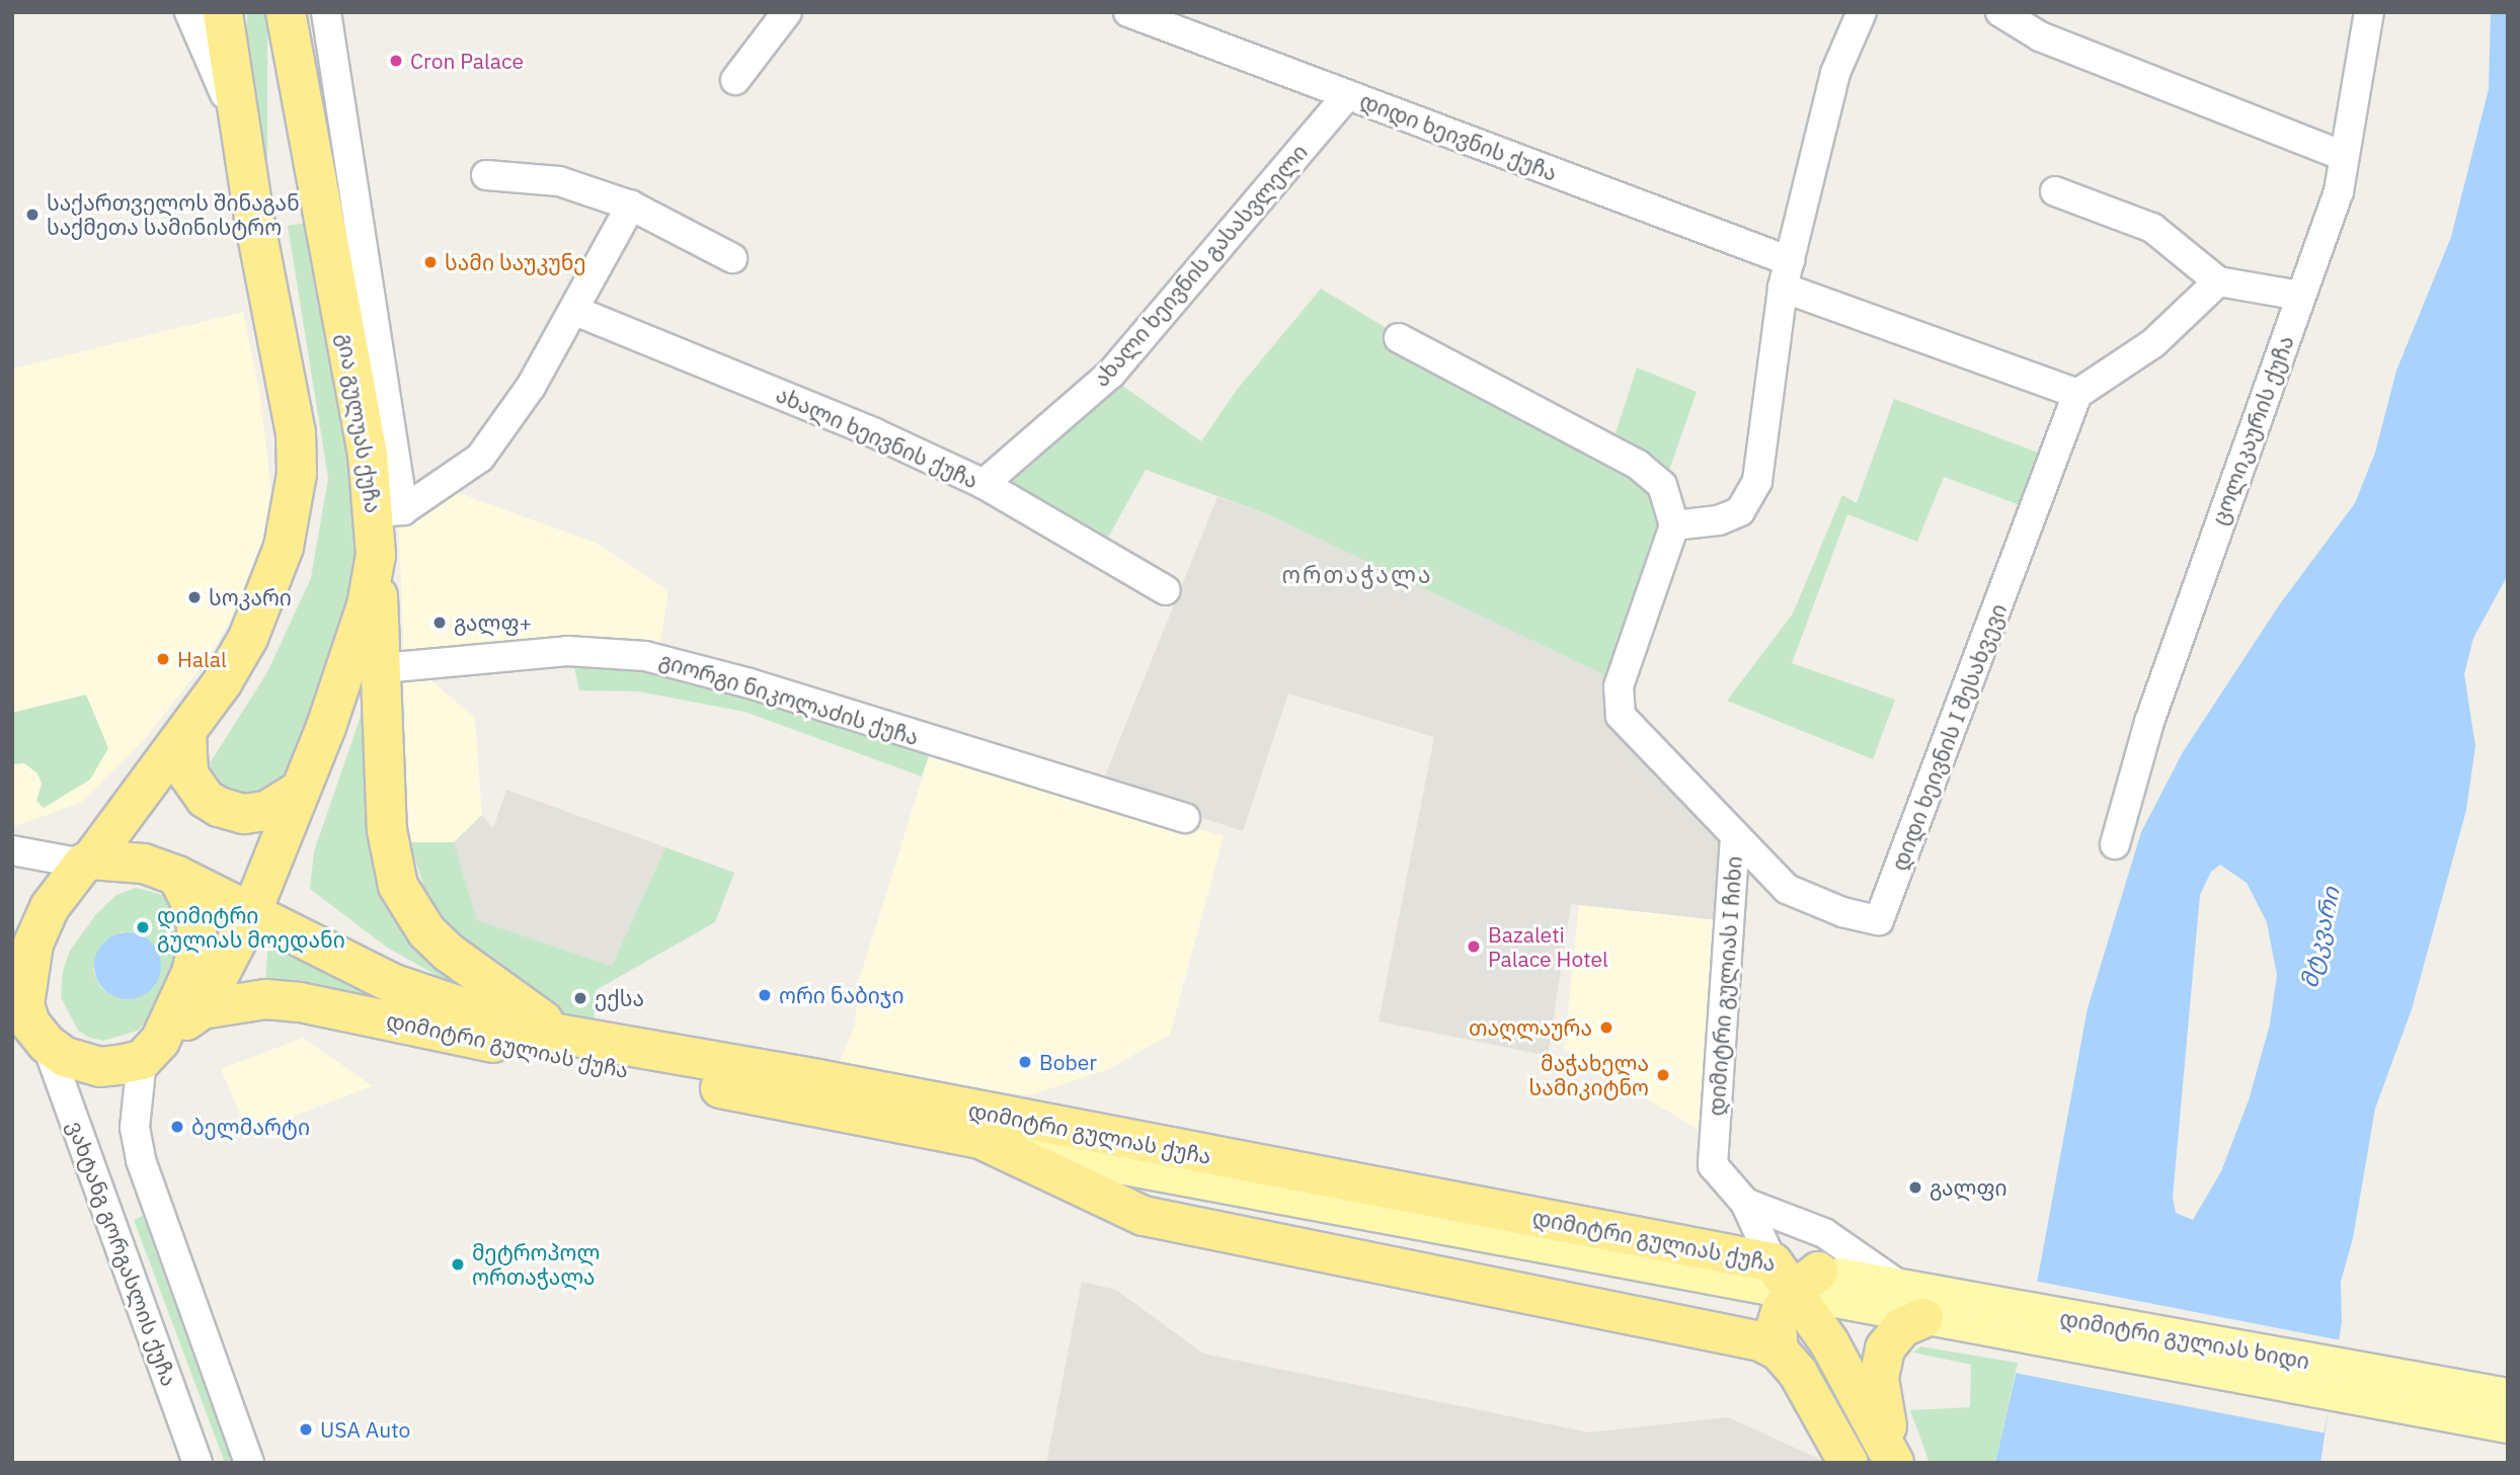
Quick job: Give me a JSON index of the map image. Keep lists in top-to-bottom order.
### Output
{
  "streets": {
    "highway": ["გია გულუას ქუჩა", "დიმიტრი გულიას ქუჩა"],
    "main road": ["დიმიტრი გულიას ხიდი"],
    "street": [
      "დიდი ხეივნის ქუჩა",
      "ახალი ხეივნის გასასვლელი",
      "ცოლიკაურის ქუჩა",
      "ახალი ხეივნის ქუჩა",
      "გიორგი ნიკოლაძის ქუჩა",
      "დიდი ხეივნის I შესახვევი",
      "დიმიტრი გულიას I ჩიხი",
      "ვახტანგ გორგასლის ქუჩა"
    ]
  },
  "crossings": [
    ["დიდი ხეივნის ქუჩა", "ახალი ხეივნის გასასვლელი"],
    ["დიდი ხეივნის ქუჩა", "დიდი ხეივნის I შესახვევი"],
    ["ახალი ხეივნის გასასვლელი", "ახალი ხეივნის ქუჩა"],
    ["გია გულუას ქუჩა", "დიმიტრი გულიას ქუჩა"],
    ["გია გულუას ქუჩა", "ვახტანგ გორგასლის ქუჩა"],
    ["დიდი ხეივნის I შესახვევი", "დიმიტრი გულიას I ჩიხი"],
    ["დიმიტრი გულიას ქუჩა", "ვახტანგ გორგასლის ქუჩა"],
    ["დიმიტრი გულიას ქუჩა", "დიმიტრი გულიას ხიდი"]
  ],
  "districts": ["ორთაჭალა"],
  "water": ["მტკვარი"],
  "places": [
    "Cron Palace",
    "საქართველოს შინაგან საქმეთა სამინისტრო",
    "სამი საუკუნე",
    "სოკარი",
    "გალფ+",
    "Halal",
    "დიმიტრი გულიას მოედანი",
    "Bazaleti Palace Hotel",
    "ორი ნაბიჯი",
    "ექსა",
    "თაღლაურა",
    "Bober",
    "მაჭახელა სამიკიტნო",
    "ბელმარტი",
    "გალფი",
    "მეტროპოლ ორთაჭალა",
    "USA Auto"
  ]
}
